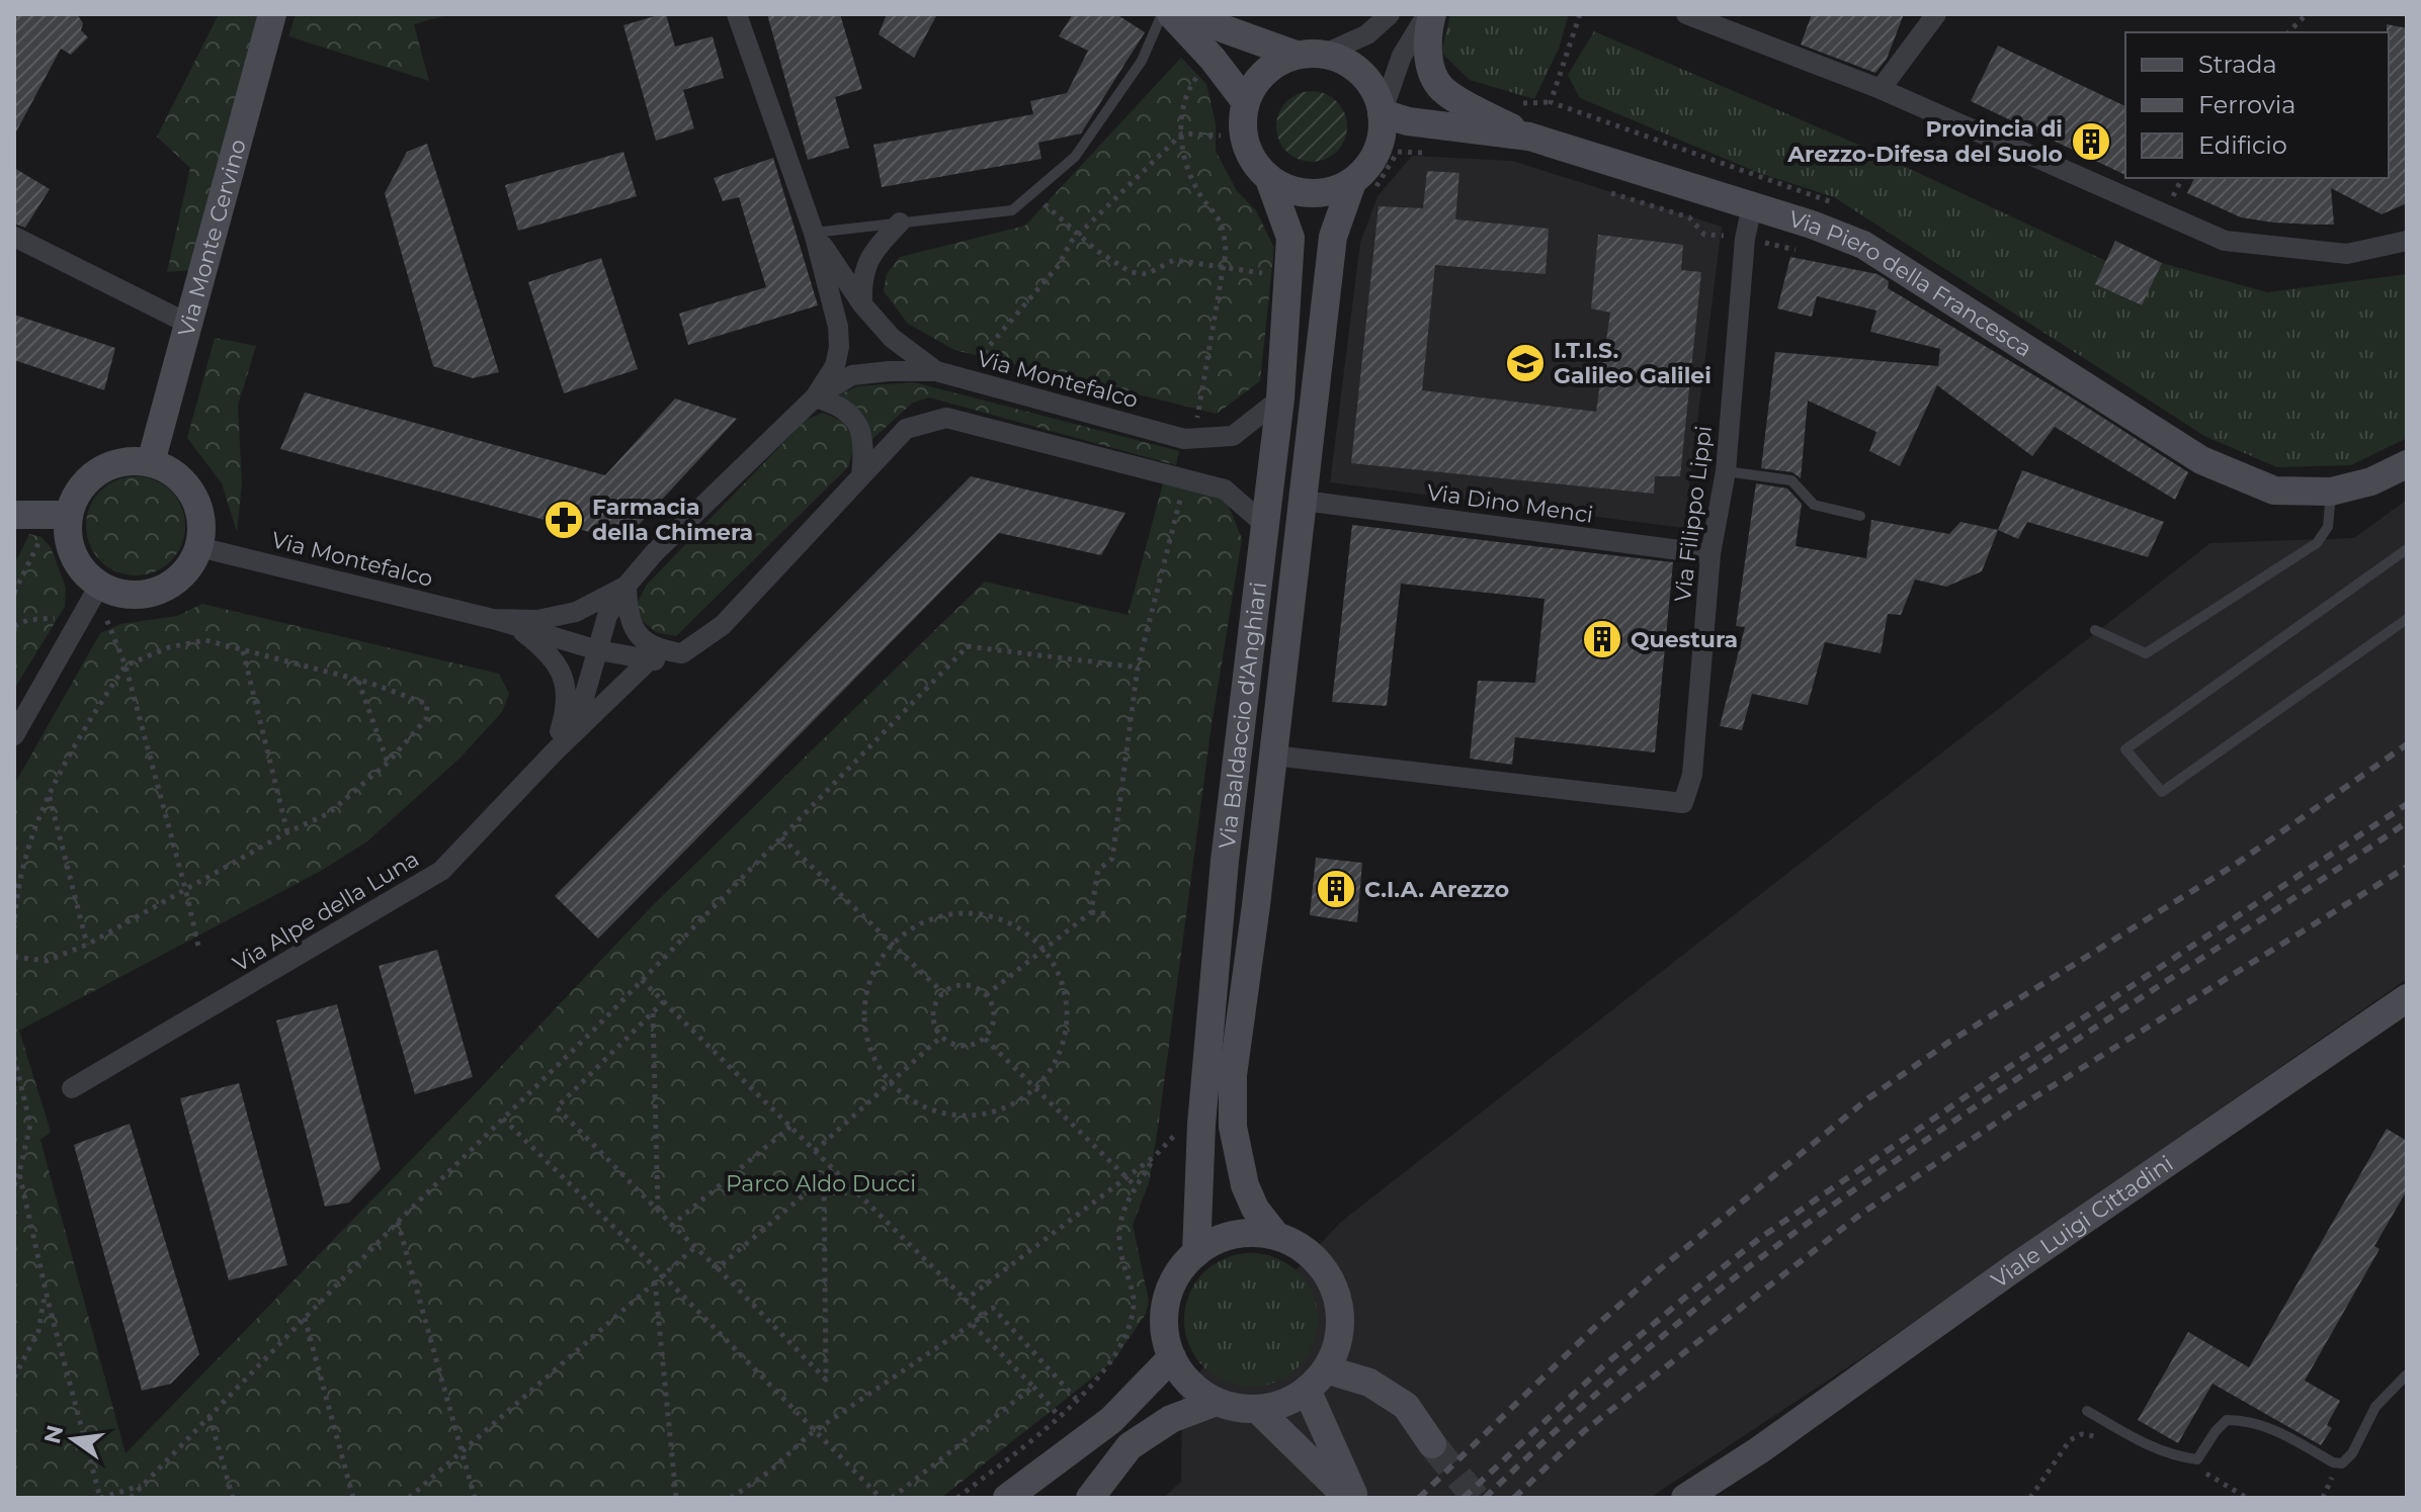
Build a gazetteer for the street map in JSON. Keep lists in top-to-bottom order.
{
  "streets": {
    "main road": [
      "Via Monte Cervino",
      "Via Piero della Francesca",
      "Via Baldaccio d'Anghiari",
      "Viale Luigi Cittadini"
    ],
    "street": [
      "Via Montefalco",
      "Via Dino Menci",
      "Via Filippo Lippi",
      "Via Alpe della Luna"
    ]
  },
  "crossings": [
    ["Via Monte Cervino", "Via Montefalco"],
    ["Via Piero della Francesca", "Via Filippo Lippi"],
    ["Via Piero della Francesca", "Via Baldaccio d'Anghiari"],
    ["Via Montefalco", "Via Baldaccio d'Anghiari"],
    ["Via Montefalco", "Via Alpe della Luna"],
    ["Via Dino Menci", "Via Filippo Lippi"],
    ["Via Dino Menci", "Via Baldaccio d'Anghiari"],
    ["Via Filippo Lippi", "Via Baldaccio d'Anghiari"]
  ],
  "parks": ["Parco Aldo Ducci"],
  "places": {
    "building": ["Provincia di Arezzo-Difesa del Suolo", "Questura", "C.I.A. Arezzo"],
    "school or university": ["I.T.I.S. Galileo Galilei"],
    "pharmacy": ["Farmacia della Chimera"]
  },
  "legend": ["Strada", "Ferrovia", "Edificio"],
  "north": "left"
}
